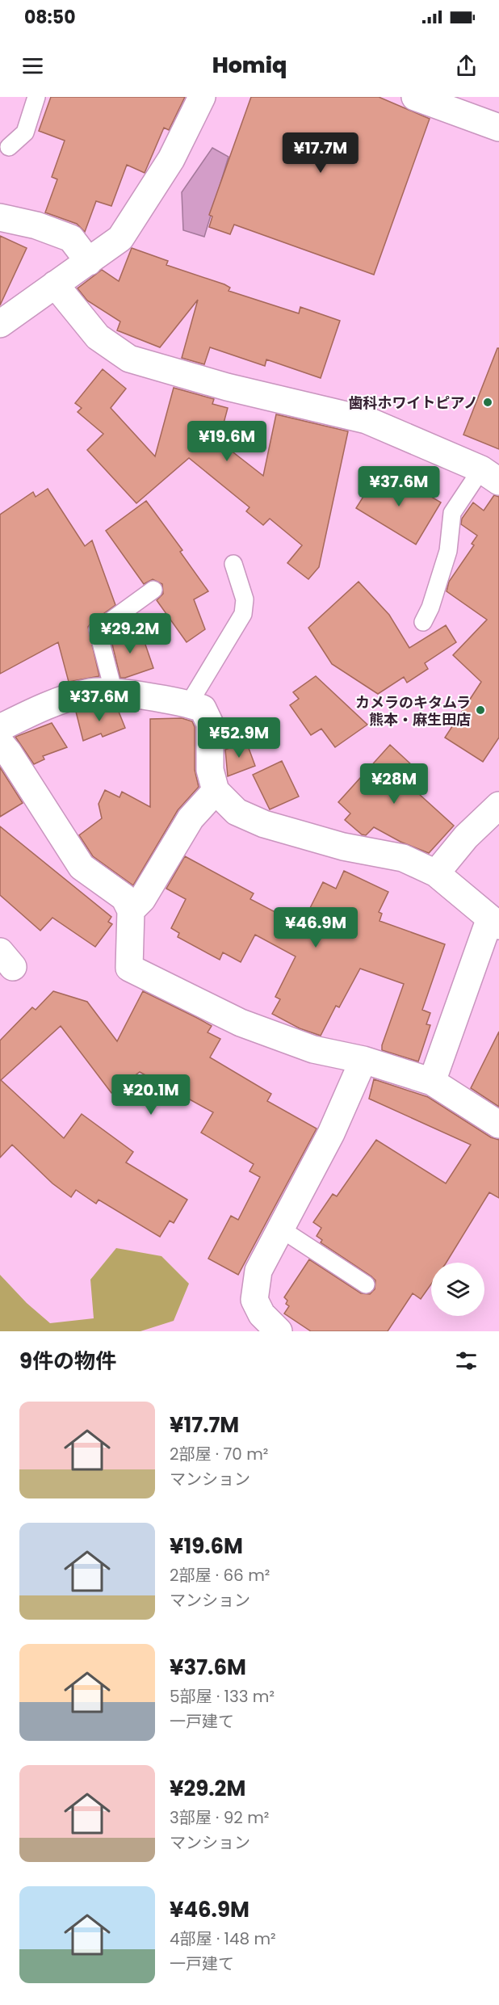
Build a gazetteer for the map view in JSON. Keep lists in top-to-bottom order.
{
  "places": ["歯科ホワイトピアノ", "カメラのキタムラ 熊本・麻生田店"],
  "page": {
    "status": "08:50",
    "header": "Homiq",
    "price": [
      "¥17.7M",
      "¥19.6M",
      "¥37.6M",
      "¥29.2M",
      "¥37.6M",
      "¥52.9M",
      "¥28M",
      "¥46.9M",
      "¥20.1M"
    ],
    "heading": "9件の物件",
    "list": [
      {
        "name": "¥17.7M",
        "note": "2部屋 · 70 m² · マンション"
      },
      {
        "name": "¥19.6M",
        "note": "2部屋 · 66 m² · マンション"
      },
      {
        "name": "¥37.6M",
        "note": "5部屋 · 133 m² · 一戸建て"
      },
      {
        "name": "¥29.2M",
        "note": "3部屋 · 92 m² · マンション"
      },
      {
        "name": "¥46.9M",
        "note": "4部屋 · 148 m² · 一戸建て"
      }
    ]
  }
}
